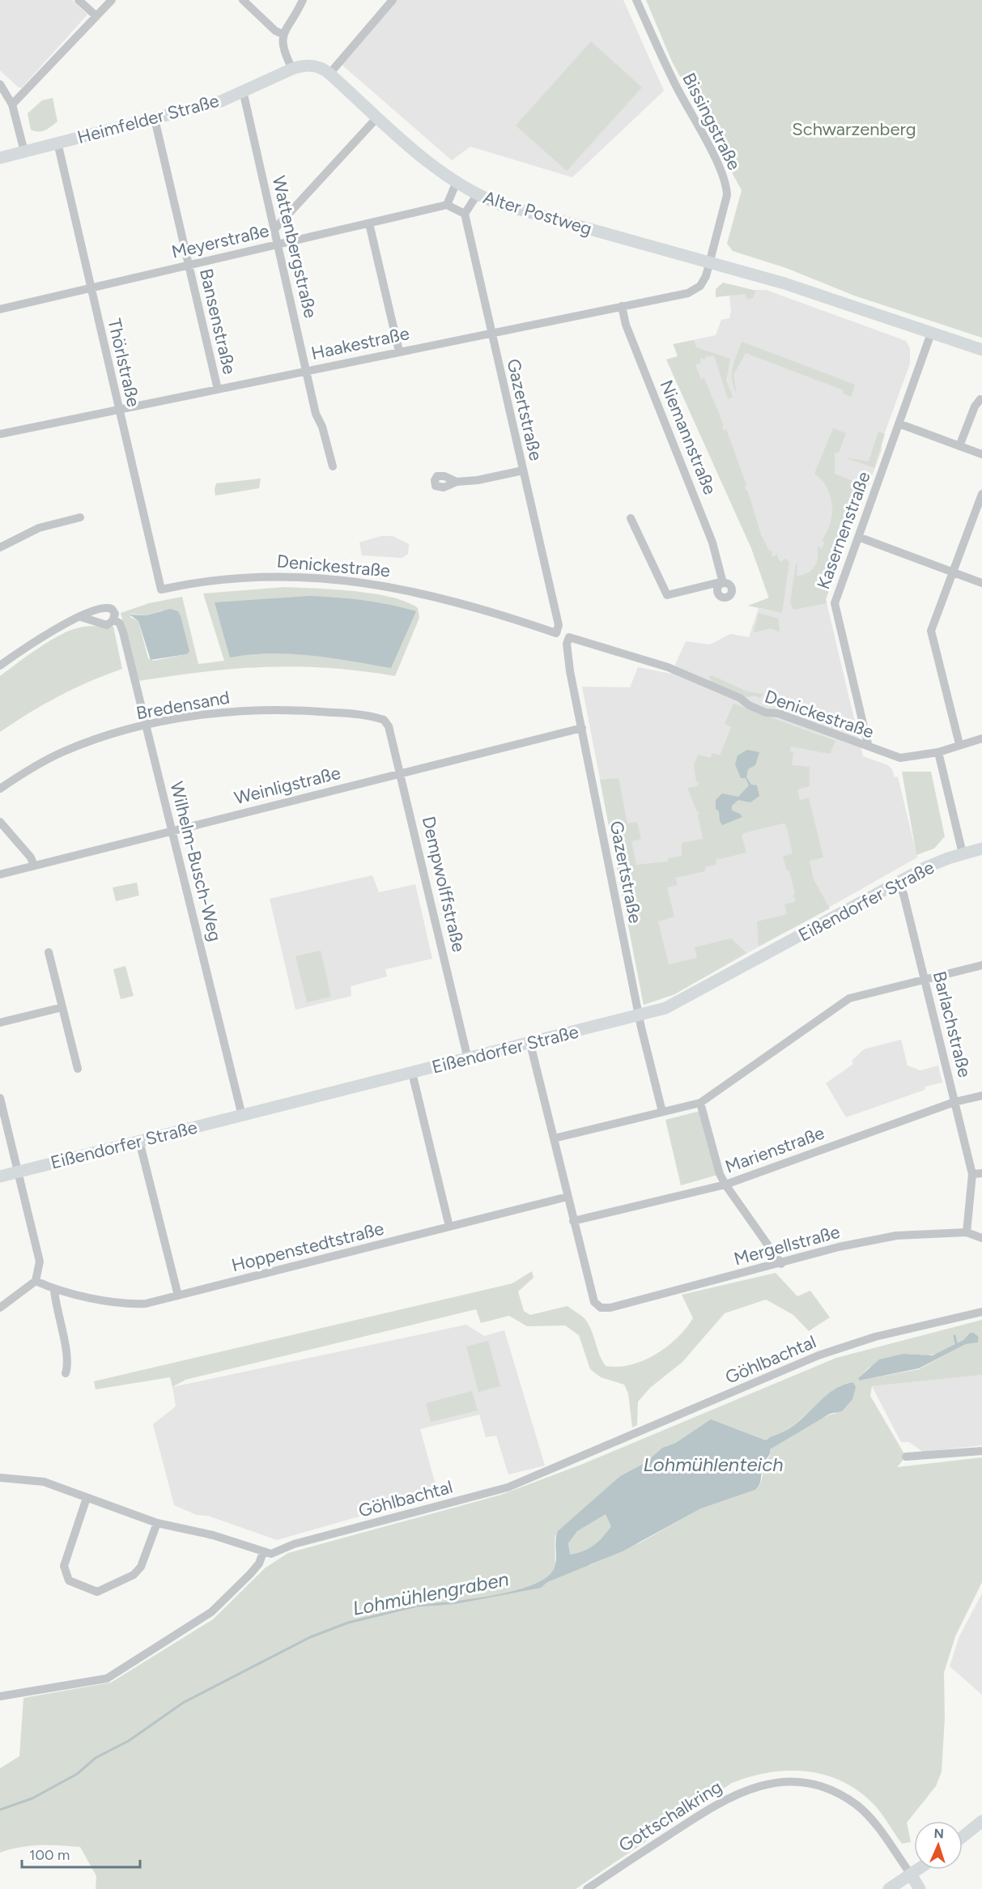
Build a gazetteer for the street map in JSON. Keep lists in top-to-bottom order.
{
  "streets": {
    "main road": ["Heimfelder Straße", "Alter Postweg", "Eißendorfer Straße"],
    "street": [
      "Bissingstraße",
      "Meyerstraße",
      "Wattenbergstraße",
      "Bansenstraße",
      "Haakestraße",
      "Thörlstraße",
      "Gazertstraße",
      "Niemannstraße",
      "Kasernenstraße",
      "Denickestraße",
      "Bredensand",
      "Weinligstraße",
      "Wilhelm-Busch-Weg",
      "Dempwolffstraße",
      "Barlachstraße",
      "Marienstraße",
      "Mergellstraße",
      "Hoppenstedtstraße",
      "Göhlbachtal",
      "Gottschalkring"
    ]
  },
  "crossings": [
    ["Heimfelder Straße", "Alter Postweg"],
    ["Heimfelder Straße", "Wattenbergstraße"],
    ["Heimfelder Straße", "Bansenstraße"],
    ["Heimfelder Straße", "Thörlstraße"],
    ["Bissingstraße", "Alter Postweg"],
    ["Bissingstraße", "Haakestraße"],
    ["Alter Postweg", "Haakestraße"],
    ["Alter Postweg", "Kasernenstraße"],
    ["Meyerstraße", "Wattenbergstraße"],
    ["Meyerstraße", "Bansenstraße"],
    ["Meyerstraße", "Thörlstraße"],
    ["Wattenbergstraße", "Haakestraße"],
    ["Bansenstraße", "Haakestraße"],
    ["Haakestraße", "Thörlstraße"],
    ["Haakestraße", "Gazertstraße"],
    ["Haakestraße", "Niemannstraße"],
    ["Thörlstraße", "Denickestraße"],
    ["Gazertstraße", "Denickestraße"],
    ["Gazertstraße", "Weinligstraße"],
    ["Gazertstraße", "Eißendorfer Straße"],
    ["Kasernenstraße", "Denickestraße"],
    ["Bredensand", "Wilhelm-Busch-Weg"],
    ["Bredensand", "Dempwolffstraße"],
    ["Weinligstraße", "Wilhelm-Busch-Weg"],
    ["Weinligstraße", "Dempwolffstraße"],
    ["Wilhelm-Busch-Weg", "Eißendorfer Straße"],
    ["Dempwolffstraße", "Eißendorfer Straße"],
    ["Eißendorfer Straße", "Barlachstraße"],
    ["Barlachstraße", "Marienstraße"],
    ["Barlachstraße", "Mergellstraße"],
    ["Marienstraße", "Mergellstraße"]
  ],
  "water": ["Lohmühlenteich", "Lohmühlengraben"],
  "parks": ["Schwarzenberg"],
  "scale_bar": "100 m",
  "north": "top"
}
